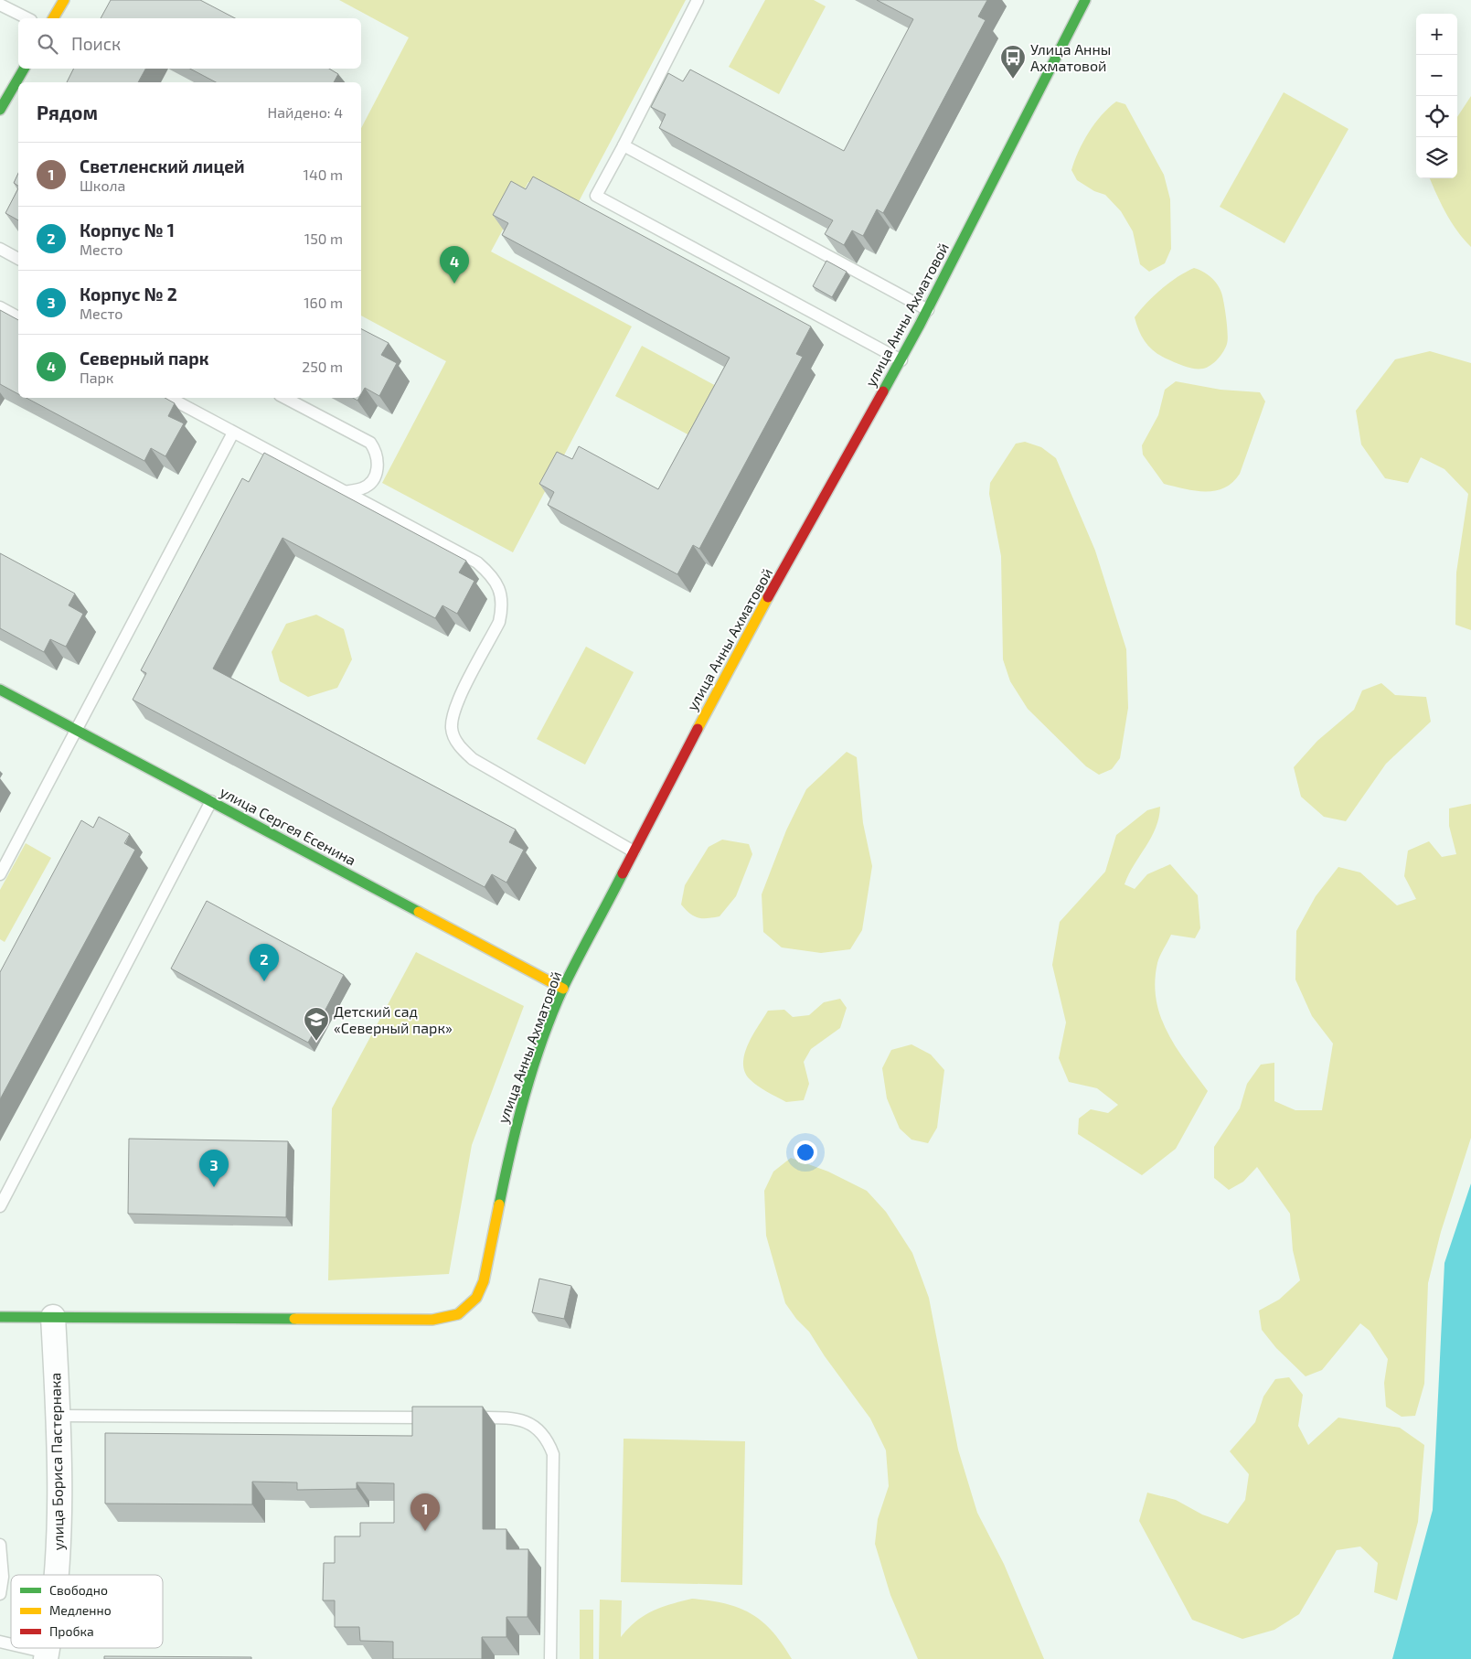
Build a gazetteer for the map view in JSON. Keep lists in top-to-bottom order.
{
  "streets": {
    "street": ["улица Анны Ахматовой", "улица Сергея Есенина", "улица Бориса Пастернака"]
  },
  "crossings": [
    ["улица Анны Ахматовой", "улица Сергея Есенина"],
    ["улица Анны Ахматовой", "улица Бориса Пастернака"]
  ],
  "places": {
    "bus stop": ["Улица Анны Ахматовой"],
    "school or university": ["Детский сад «Северный парк»"]
  },
  "legend": ["Свободно", "Медленно", "Пробка"],
  "page": {
    "map_buttons": ["+", "−"],
    "search": "Поиск",
    "heading": ["Рядом", "Найдено: 4"],
    "list": [
      {
        "mark": "1",
        "name": "Светленский лицей",
        "note": "Школа",
        "value": "140 m"
      },
      {
        "mark": "2",
        "name": "Корпус № 1",
        "note": "Место",
        "value": "150 m"
      },
      {
        "mark": "3",
        "name": "Корпус № 2",
        "note": "Место",
        "value": "160 m"
      },
      {
        "mark": "4",
        "name": "Северный парк",
        "note": "Парк",
        "value": "250 m"
      }
    ],
    "pins": [
      "4",
      "2",
      "3",
      "1"
    ]
  }
}
